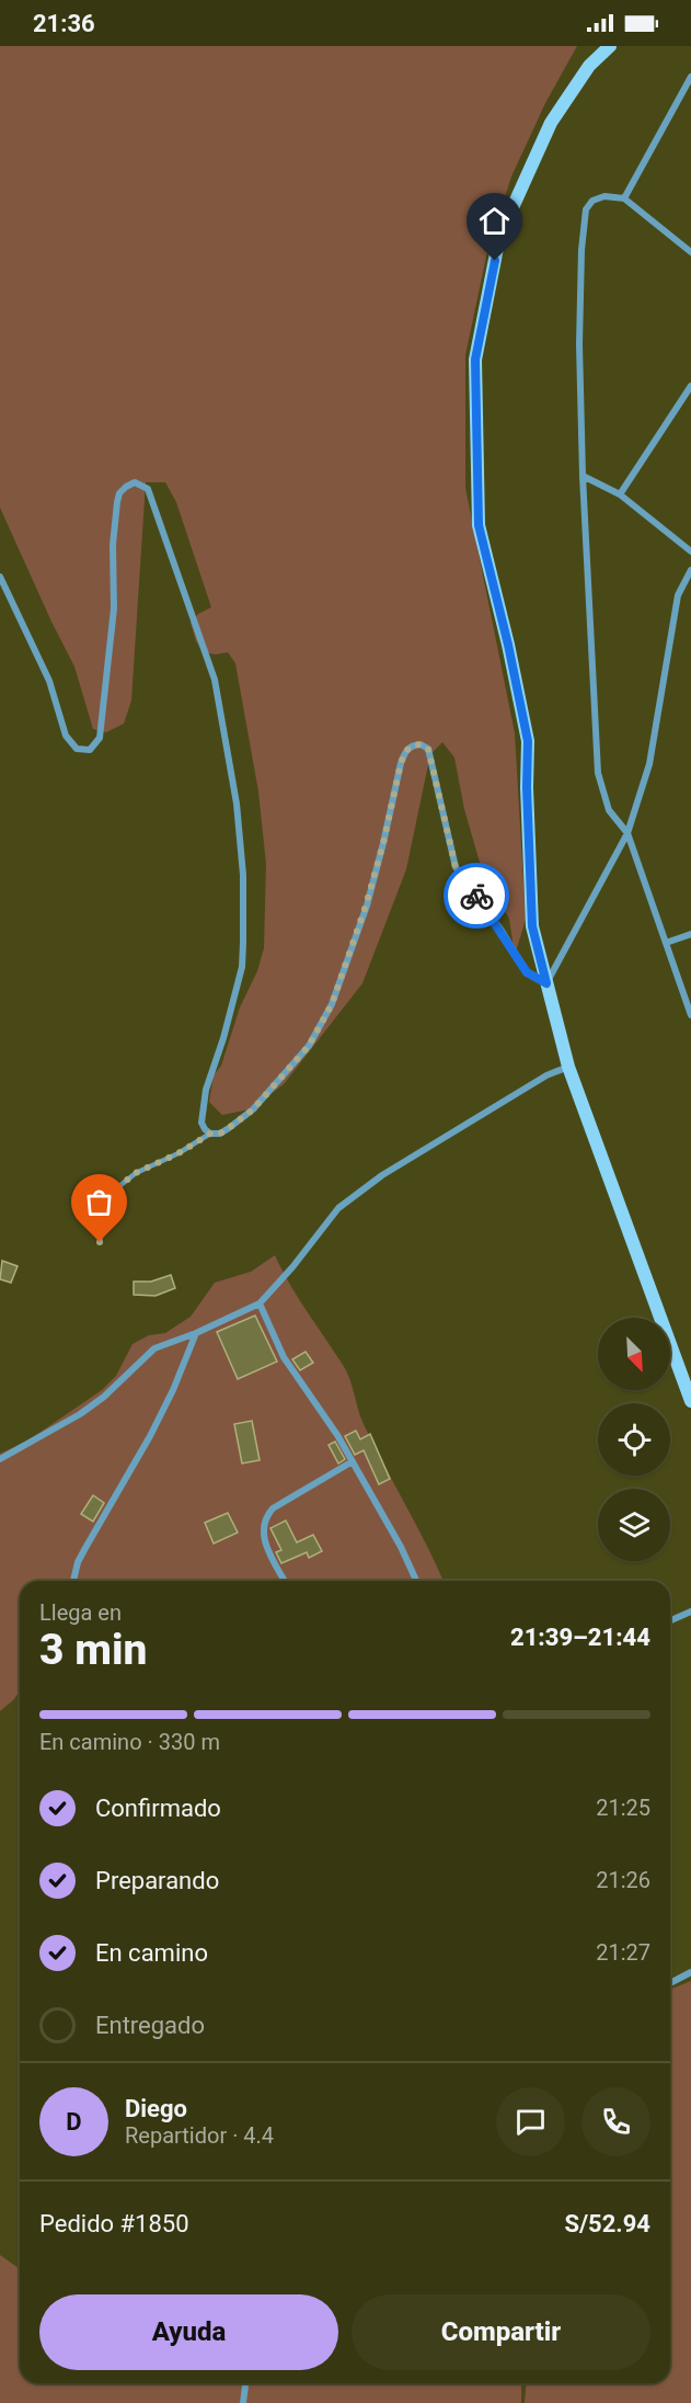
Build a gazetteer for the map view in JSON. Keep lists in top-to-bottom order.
{
  "north": "bottom right",
  "page": {
    "status": "21:36",
    "heading": ["3 min", "Llega en", "21:39–21:44"],
    "panel": [
      "Diego",
      "Repartidor · 4.4",
      "Pedido #1850",
      "S/52.94"
    ],
    "bar": "En camino · 330 m",
    "list": [
      ["Confirmado", "21:25"],
      ["Preparando", "21:26"],
      ["En camino", "21:27"],
      "Entregado"
    ],
    "round": "D",
    "buttons": ["Ayuda", "Compartir"]
  }
}
